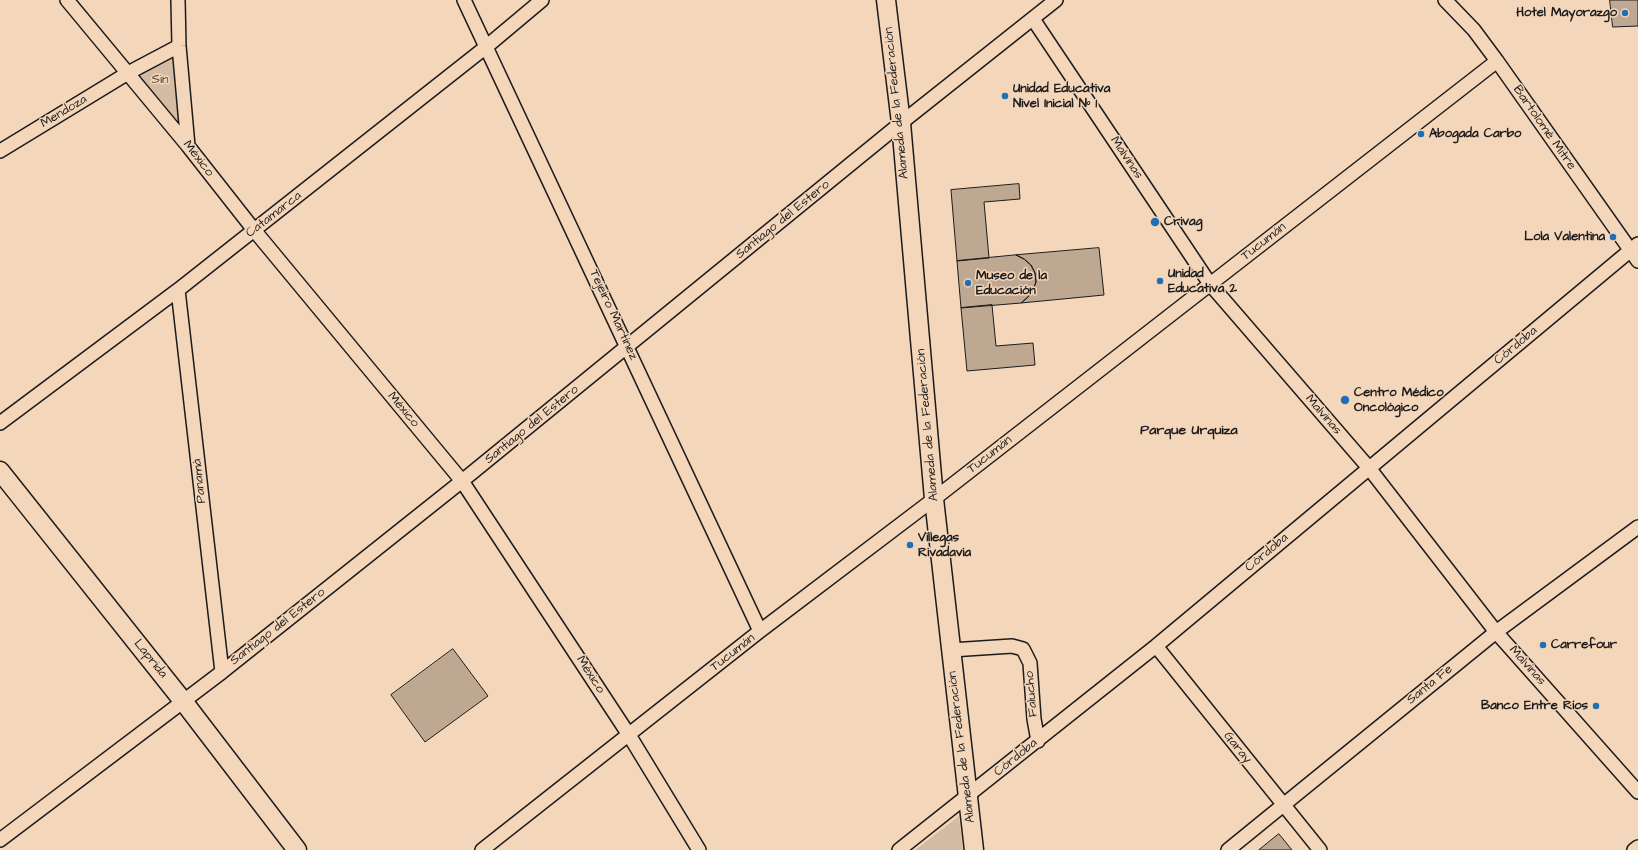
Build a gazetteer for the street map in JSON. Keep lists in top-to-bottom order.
{
  "streets": {
    "street": [
      "Alameda de la Federación",
      "Mendoza",
      "Bartolomé Mitre",
      "Malvinas",
      "México",
      "Catamarca",
      "Santiago del Estero",
      "Tucumán",
      "Tejeiro Martínez",
      "Córdoba",
      "Panamá",
      "Laprida",
      "Santa Fe",
      "Falucho",
      "Garay"
    ]
  },
  "crossings": [
    ["Alameda de la Federación", "Santiago del Estero"],
    ["Alameda de la Federación", "Tucumán"],
    ["Alameda de la Federación", "Córdoba"],
    ["Alameda de la Federación", "Falucho"],
    ["Mendoza", "México"],
    ["Bartolomé Mitre", "Tucumán"],
    ["Bartolomé Mitre", "Córdoba"],
    ["Malvinas", "Santiago del Estero"],
    ["Malvinas", "Tucumán"],
    ["Malvinas", "Córdoba"],
    ["Malvinas", "Santa Fe"],
    ["México", "Catamarca"],
    ["México", "Santiago del Estero"],
    ["México", "Tucumán"],
    ["Catamarca", "Tejeiro Martínez"],
    ["Catamarca", "Panamá"],
    ["Santiago del Estero", "Tejeiro Martínez"],
    ["Santiago del Estero", "Panamá"],
    ["Santiago del Estero", "Laprida"],
    ["Tucumán", "Tejeiro Martínez"],
    ["Córdoba", "Falucho"],
    ["Córdoba", "Garay"],
    ["Santa Fe", "Garay"]
  ],
  "districts": ["Parque Urquiza"],
  "parks": ["Sin"],
  "places": [
    "Hotel Mayorazgo",
    "Unidad Educativa Nivel Inicial Nº 1",
    "Abogada Carbo",
    "Crivag",
    "Lola Valentina",
    "Unidad Educativa 2",
    "Museo de la Educación",
    "Centro Médico Oncológico",
    "Villegas Rivadavia",
    "Carrefour",
    "Banco Entre Ríos"
  ]
}
